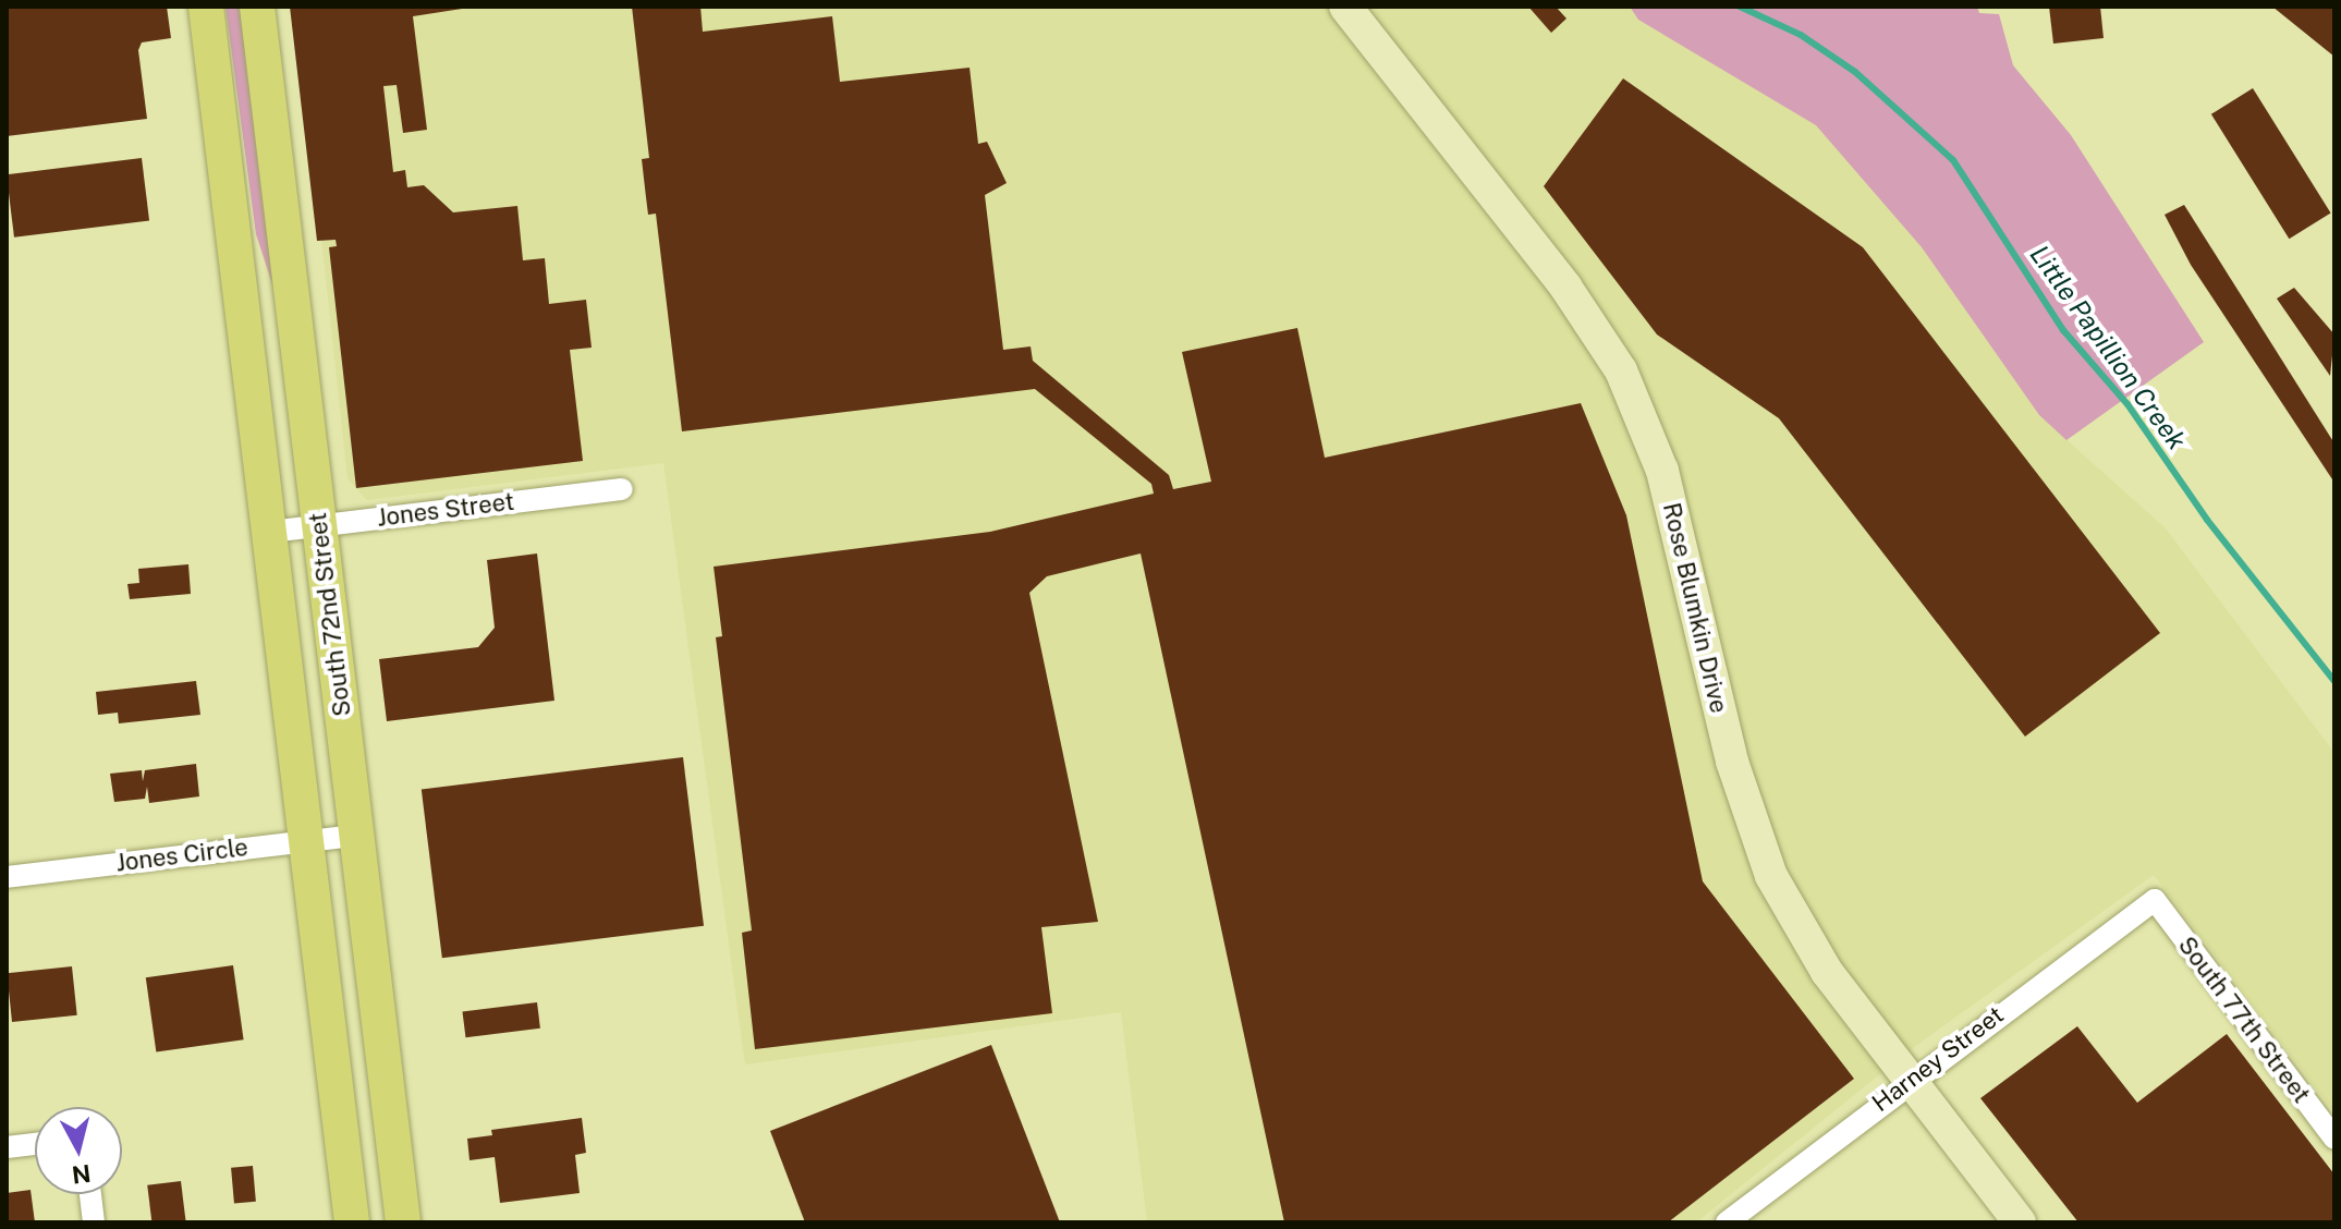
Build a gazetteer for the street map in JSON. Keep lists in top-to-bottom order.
{
  "streets": {
    "main road": ["Rose Blumkin Drive", "South 72nd Street"],
    "street": [
      "Jones Street",
      "Jones Circle",
      "South 77th Street",
      "Harney Street"
    ]
  },
  "crossings": [
    ["Jones Street", "South 72nd Street"],
    ["Rose Blumkin Drive", "Harney Street"],
    ["South 72nd Street", "Jones Circle"],
    ["South 77th Street", "Harney Street"]
  ],
  "water": ["Little Papillion Creek"],
  "north": "bottom"
}
